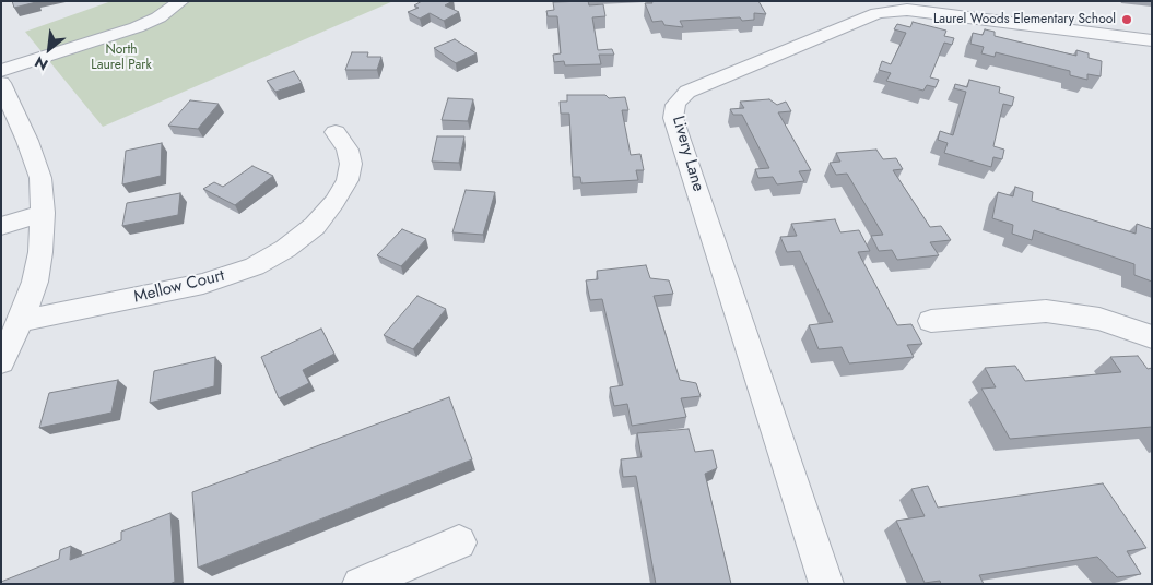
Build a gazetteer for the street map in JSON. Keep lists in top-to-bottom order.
{
  "streets": {
    "street": ["Livery Lane", "Mellow Court"]
  },
  "parks": ["North Laurel Park"],
  "places": ["Laurel Woods Elementary School"],
  "north": "bottom left"
}
